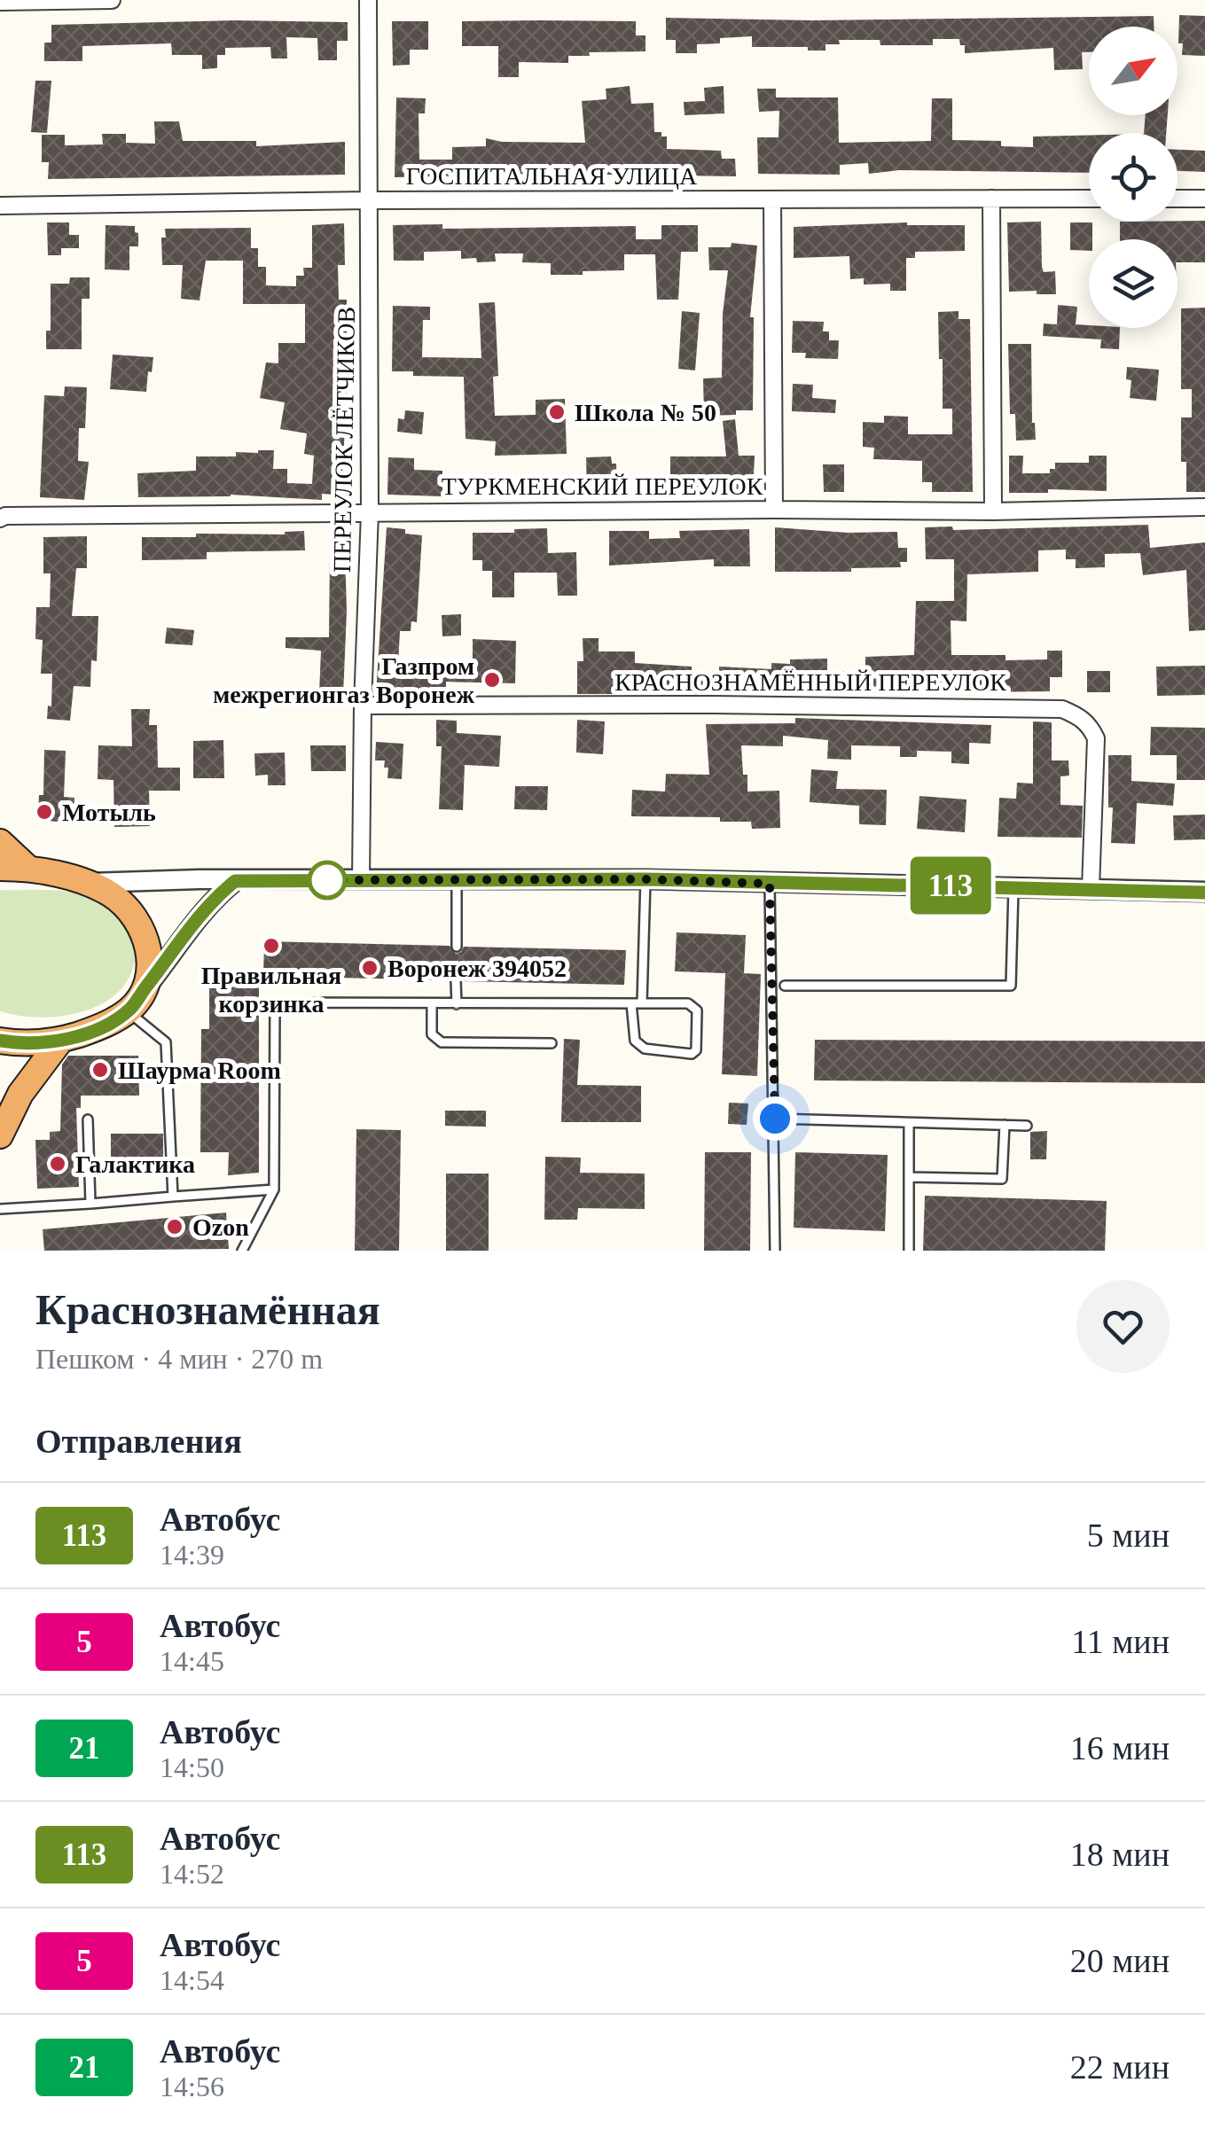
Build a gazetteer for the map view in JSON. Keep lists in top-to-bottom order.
{
  "streets": {
    "street": [
      "ГОСПИТАЛЬНАЯ УЛИЦА",
      "ПЕРЕУЛОК ЛЁТЧИКОВ",
      "ТУРКМЕНСКИЙ ПЕРЕУЛОК",
      "КРАСНОЗНАМЁННЫЙ ПЕРЕУЛОК"
    ]
  },
  "crossings": [
    ["ГОСПИТАЛЬНАЯ УЛИЦА", "ПЕРЕУЛОК ЛЁТЧИКОВ"],
    ["ПЕРЕУЛОК ЛЁТЧИКОВ", "ТУРКМЕНСКИЙ ПЕРЕУЛОК"],
    ["ПЕРЕУЛОК ЛЁТЧИКОВ", "КРАСНОЗНАМЁННЫЙ ПЕРЕУЛОК"]
  ],
  "places": [
    "Школа № 50",
    "Газпром межрегионгаз Воронеж",
    "Мотыль",
    "Правильная корзинка",
    "Воронеж 394052",
    "Шаурма Room",
    "Галактика",
    "Ozon"
  ],
  "lines": ["bus line 113"],
  "north": "top right",
  "page": {
    "on_map": "113",
    "heading": [
      ["Краснознамённая", "Пешком · 4 мин · 270 m"],
      "Отправления"
    ],
    "list": [
      {
        "mark": "113",
        "name": "Автобус",
        "note": "14:39",
        "value": "5 мин"
      },
      {
        "mark": "5",
        "name": "Автобус",
        "note": "14:45",
        "value": "11 мин"
      },
      {
        "mark": "21",
        "name": "Автобус",
        "note": "14:50",
        "value": "16 мин"
      },
      {
        "mark": "113",
        "name": "Автобус",
        "note": "14:52",
        "value": "18 мин"
      },
      {
        "mark": "5",
        "name": "Автобус",
        "note": "14:54",
        "value": "20 мин"
      },
      {
        "mark": "21",
        "name": "Автобус",
        "note": "14:56",
        "value": "22 мин"
      }
    ]
  }
}
